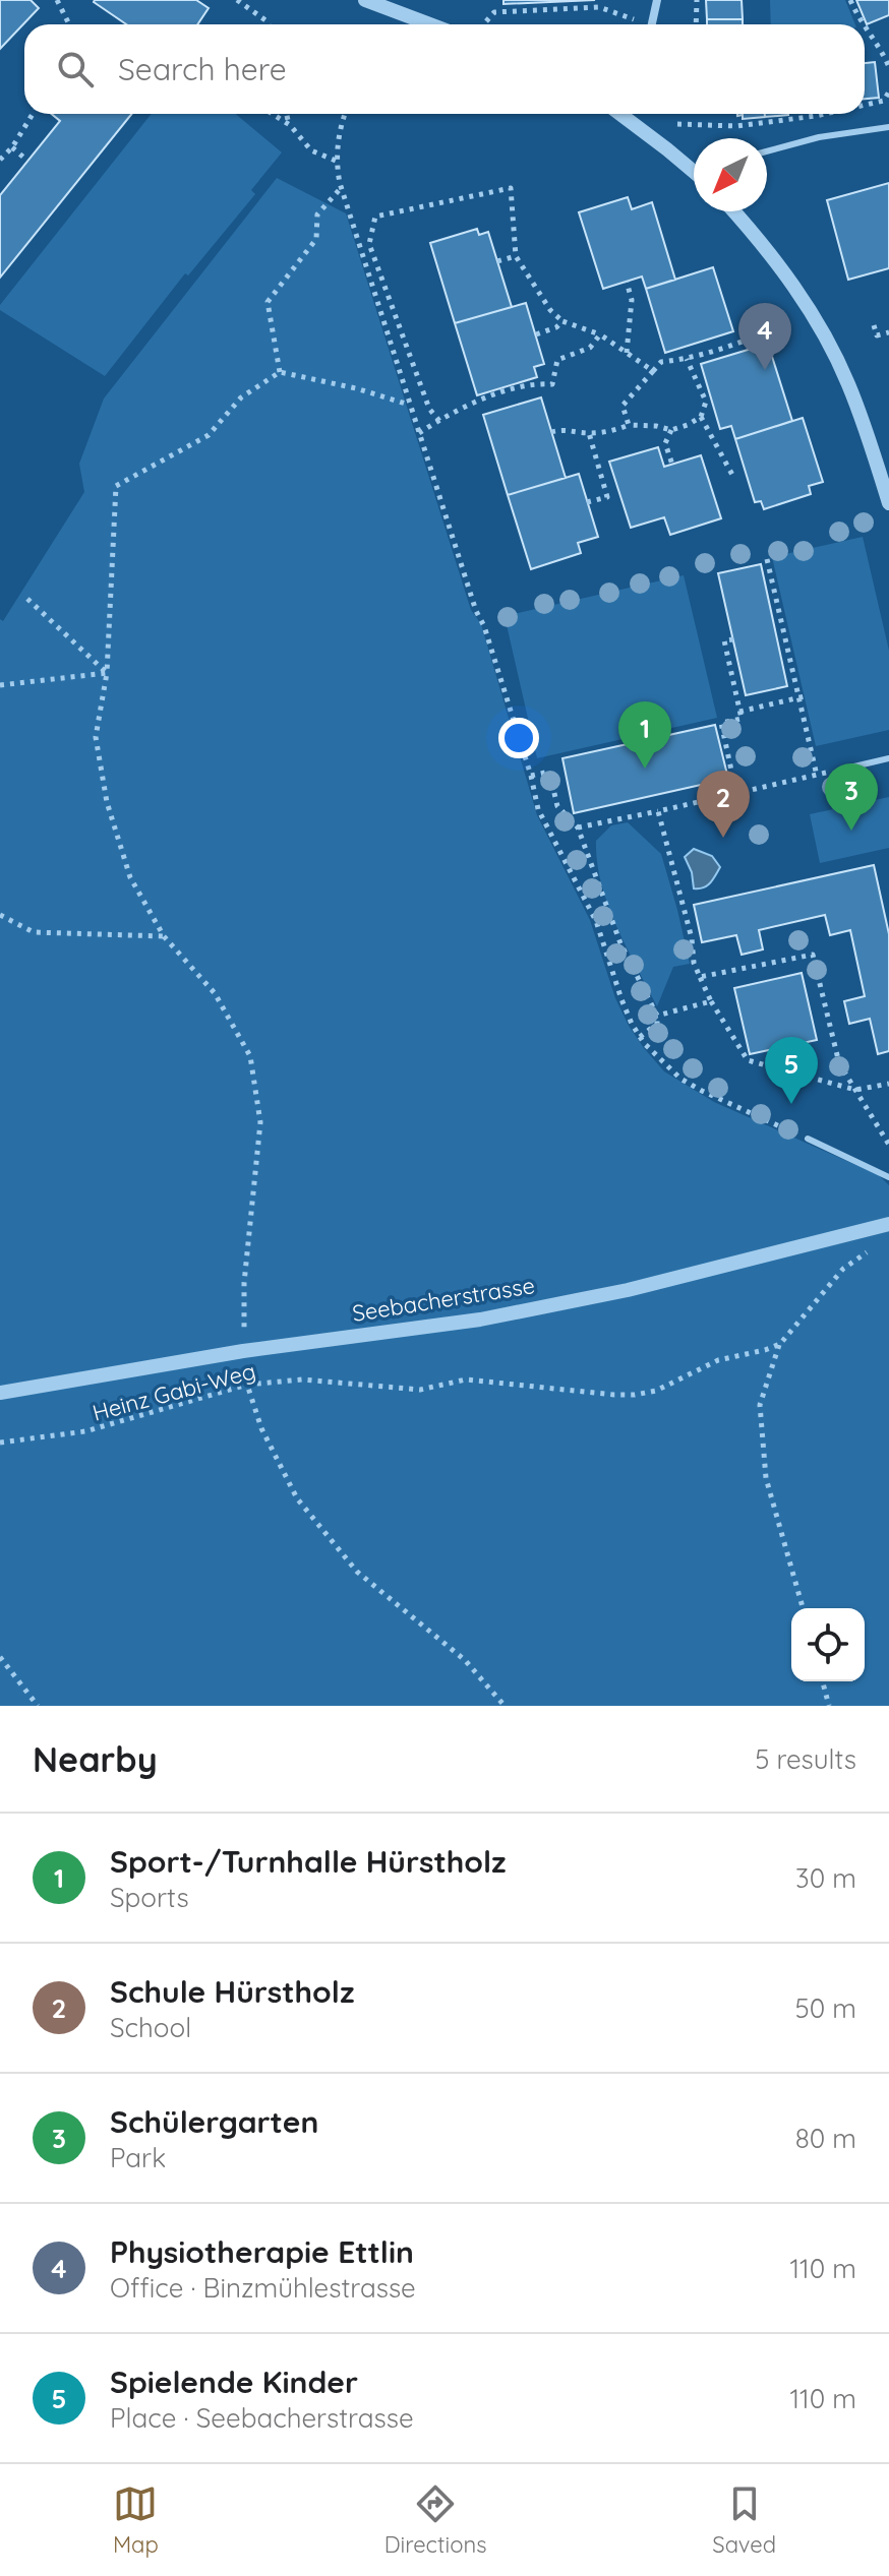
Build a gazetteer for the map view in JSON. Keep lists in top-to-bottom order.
{
  "streets": {
    "street": ["Seebacherstrasse"],
    "path": ["Heinz Gabi-Weg"]
  },
  "north": "bottom left",
  "page": {
    "search": "Search here",
    "pins": [
      "4",
      "1",
      "3",
      "2",
      "5"
    ],
    "heading": ["Nearby", "5 results"],
    "list": [
      {
        "mark": "1",
        "name": "Sport-/Turnhalle Hürstholz",
        "note": "Sports",
        "value": "30 m"
      },
      {
        "mark": "2",
        "name": "Schule Hürstholz",
        "note": "School",
        "value": "50 m"
      },
      {
        "mark": "3",
        "name": "Schülergarten",
        "note": "Park",
        "value": "80 m"
      },
      {
        "mark": "4",
        "name": "Physiotherapie Ettlin",
        "note": "Office · Binzmühlestrasse",
        "value": "110 m"
      },
      {
        "mark": "5",
        "name": "Spielende Kinder",
        "note": "Place · Seebacherstrasse",
        "value": "110 m"
      }
    ],
    "nav": ["Map", "Directions", "Saved"]
  }
}
